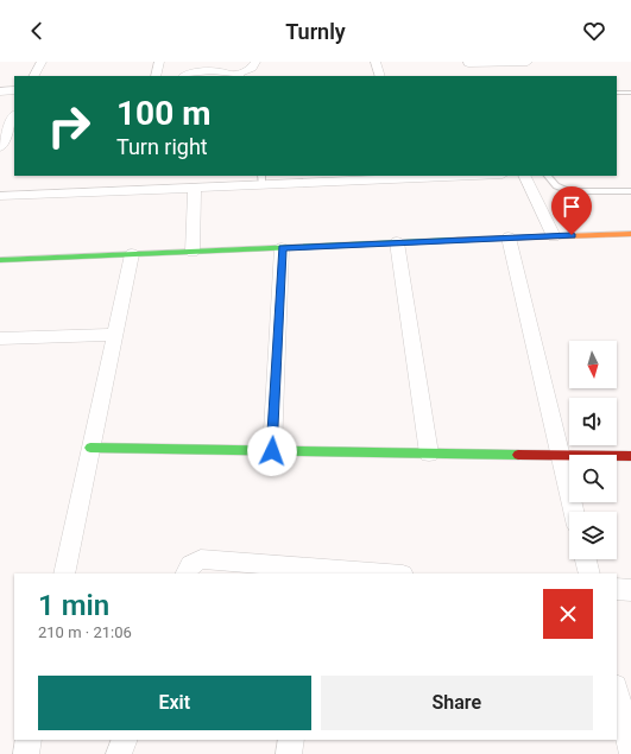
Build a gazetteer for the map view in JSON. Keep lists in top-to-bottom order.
{
  "north": "bottom",
  "page": {
    "header": "Turnly",
    "turn": ["100 m", "Turn right"],
    "heading": ["1 min", "210 m · 21:06"],
    "buttons": ["Exit", "Share"]
  }
}
